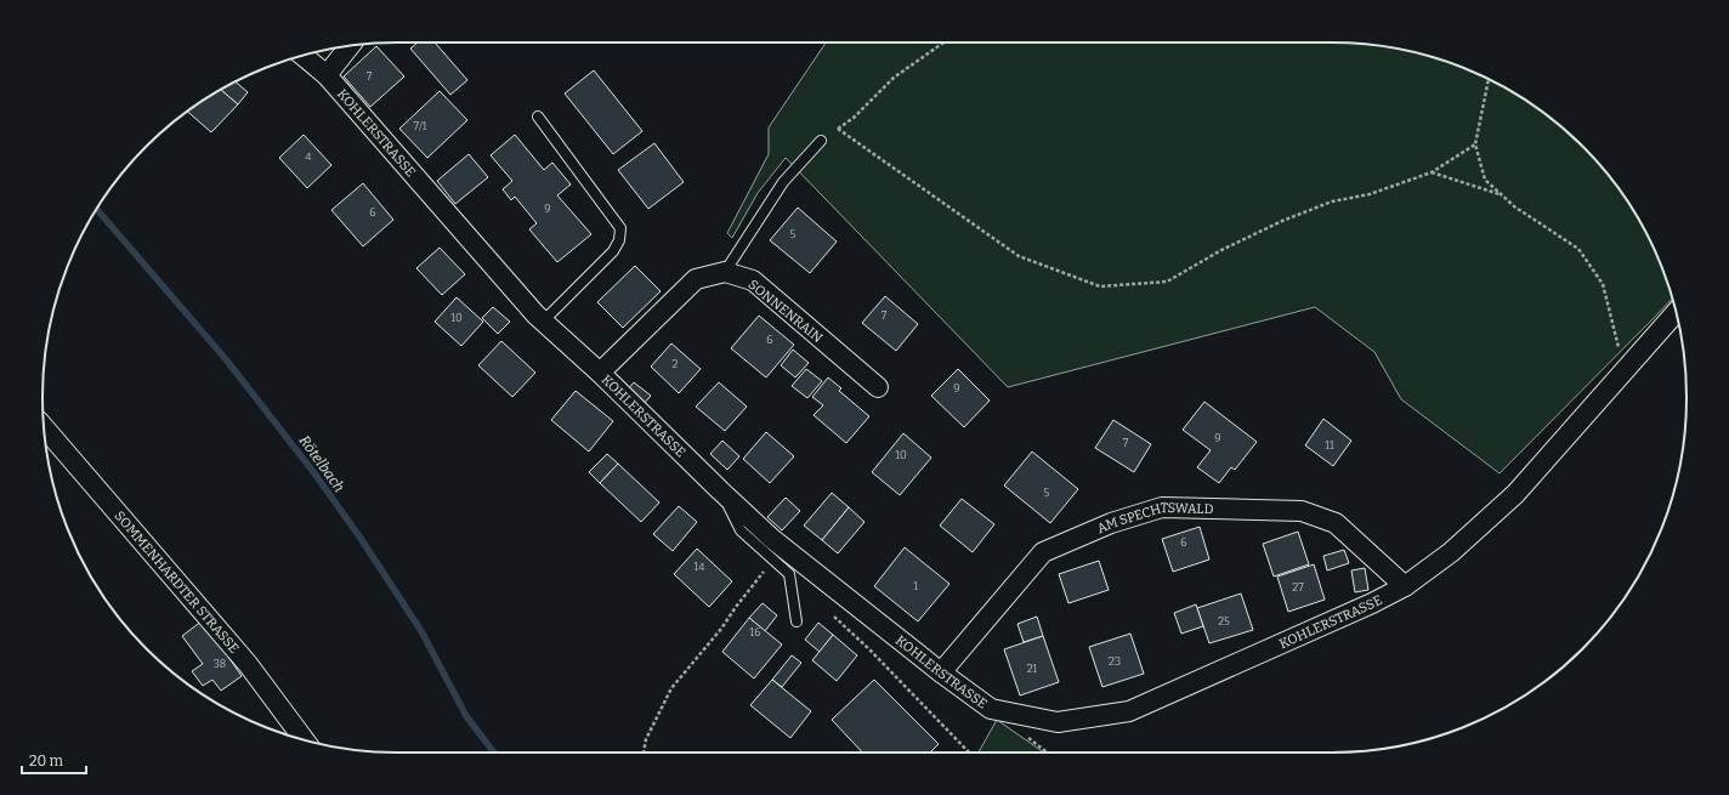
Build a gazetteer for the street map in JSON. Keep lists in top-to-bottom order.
{
  "streets": {
    "street": [
      "KOHLERSTRASSE",
      "SONNENRAIN",
      "AM SPECHTSWALD",
      "SOMMENHARDTER STRASSE"
    ]
  },
  "crossings": [
    ["KOHLERSTRASSE", "SONNENRAIN"],
    ["KOHLERSTRASSE", "AM SPECHTSWALD"]
  ],
  "water": ["Rötelbach"],
  "house_numbers": [
    "7",
    "7/1",
    "4",
    "9",
    "6",
    "5",
    "7",
    "10",
    "6",
    "2",
    "9",
    "9",
    "7",
    "11",
    "10",
    "5",
    "6",
    "14",
    "1",
    "27",
    "25",
    "16",
    "23",
    "38",
    "21"
  ],
  "scale_bar": "20 m"
}
